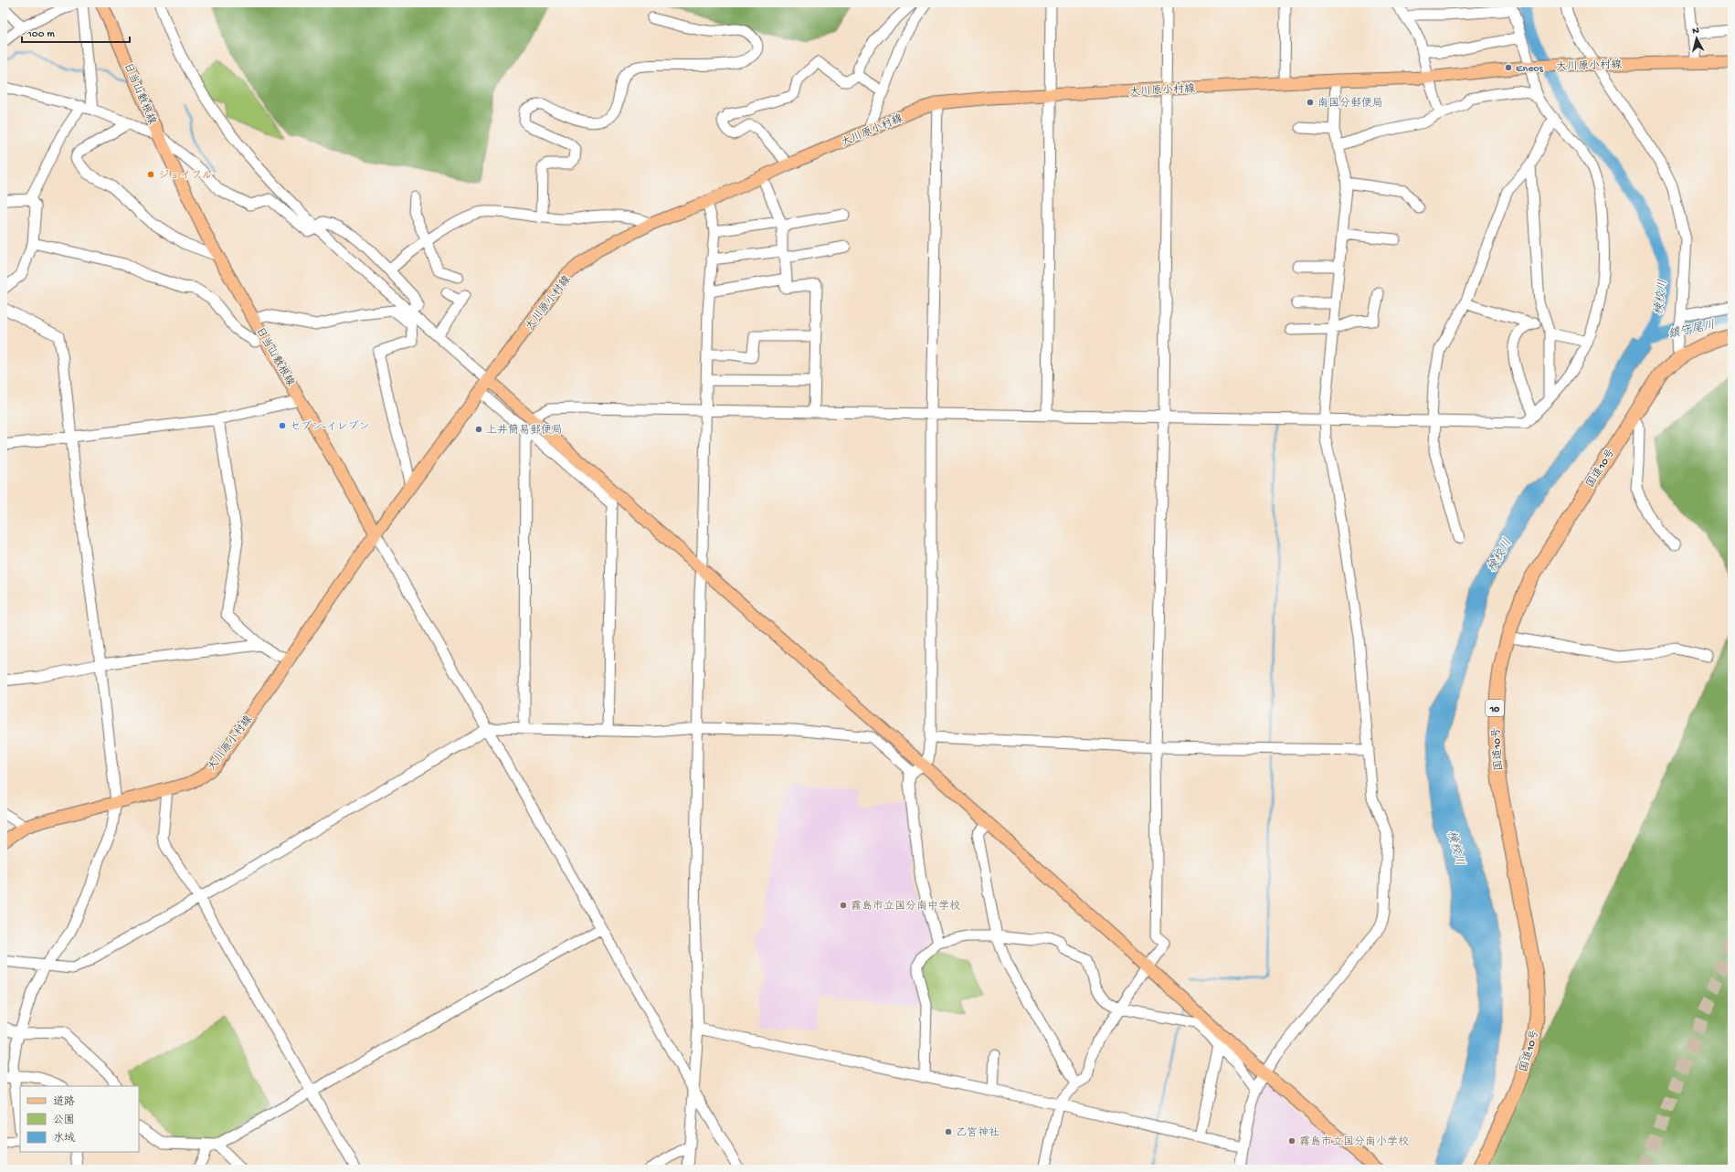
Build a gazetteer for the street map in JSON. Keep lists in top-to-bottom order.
{
  "streets": {
    "highway": ["国道10号", "10"],
    "main road": ["大川原小村線", "日当山敷根線"]
  },
  "crossings": [
    ["大川原小村線", "日当山敷根線"]
  ],
  "water": ["検校川", "鎮守尾川"],
  "places": [
    "Eneos",
    "南国分郵便局",
    "ジョイフル",
    "セブン-イレブン",
    "上井簡易郵便局",
    "霧島市立国分南中学校",
    "乙宮神社",
    "霧島市立国分南小学校"
  ],
  "legend": ["道路", "公園", "水域"],
  "scale_bar": "100 m",
  "north": "top"
}
